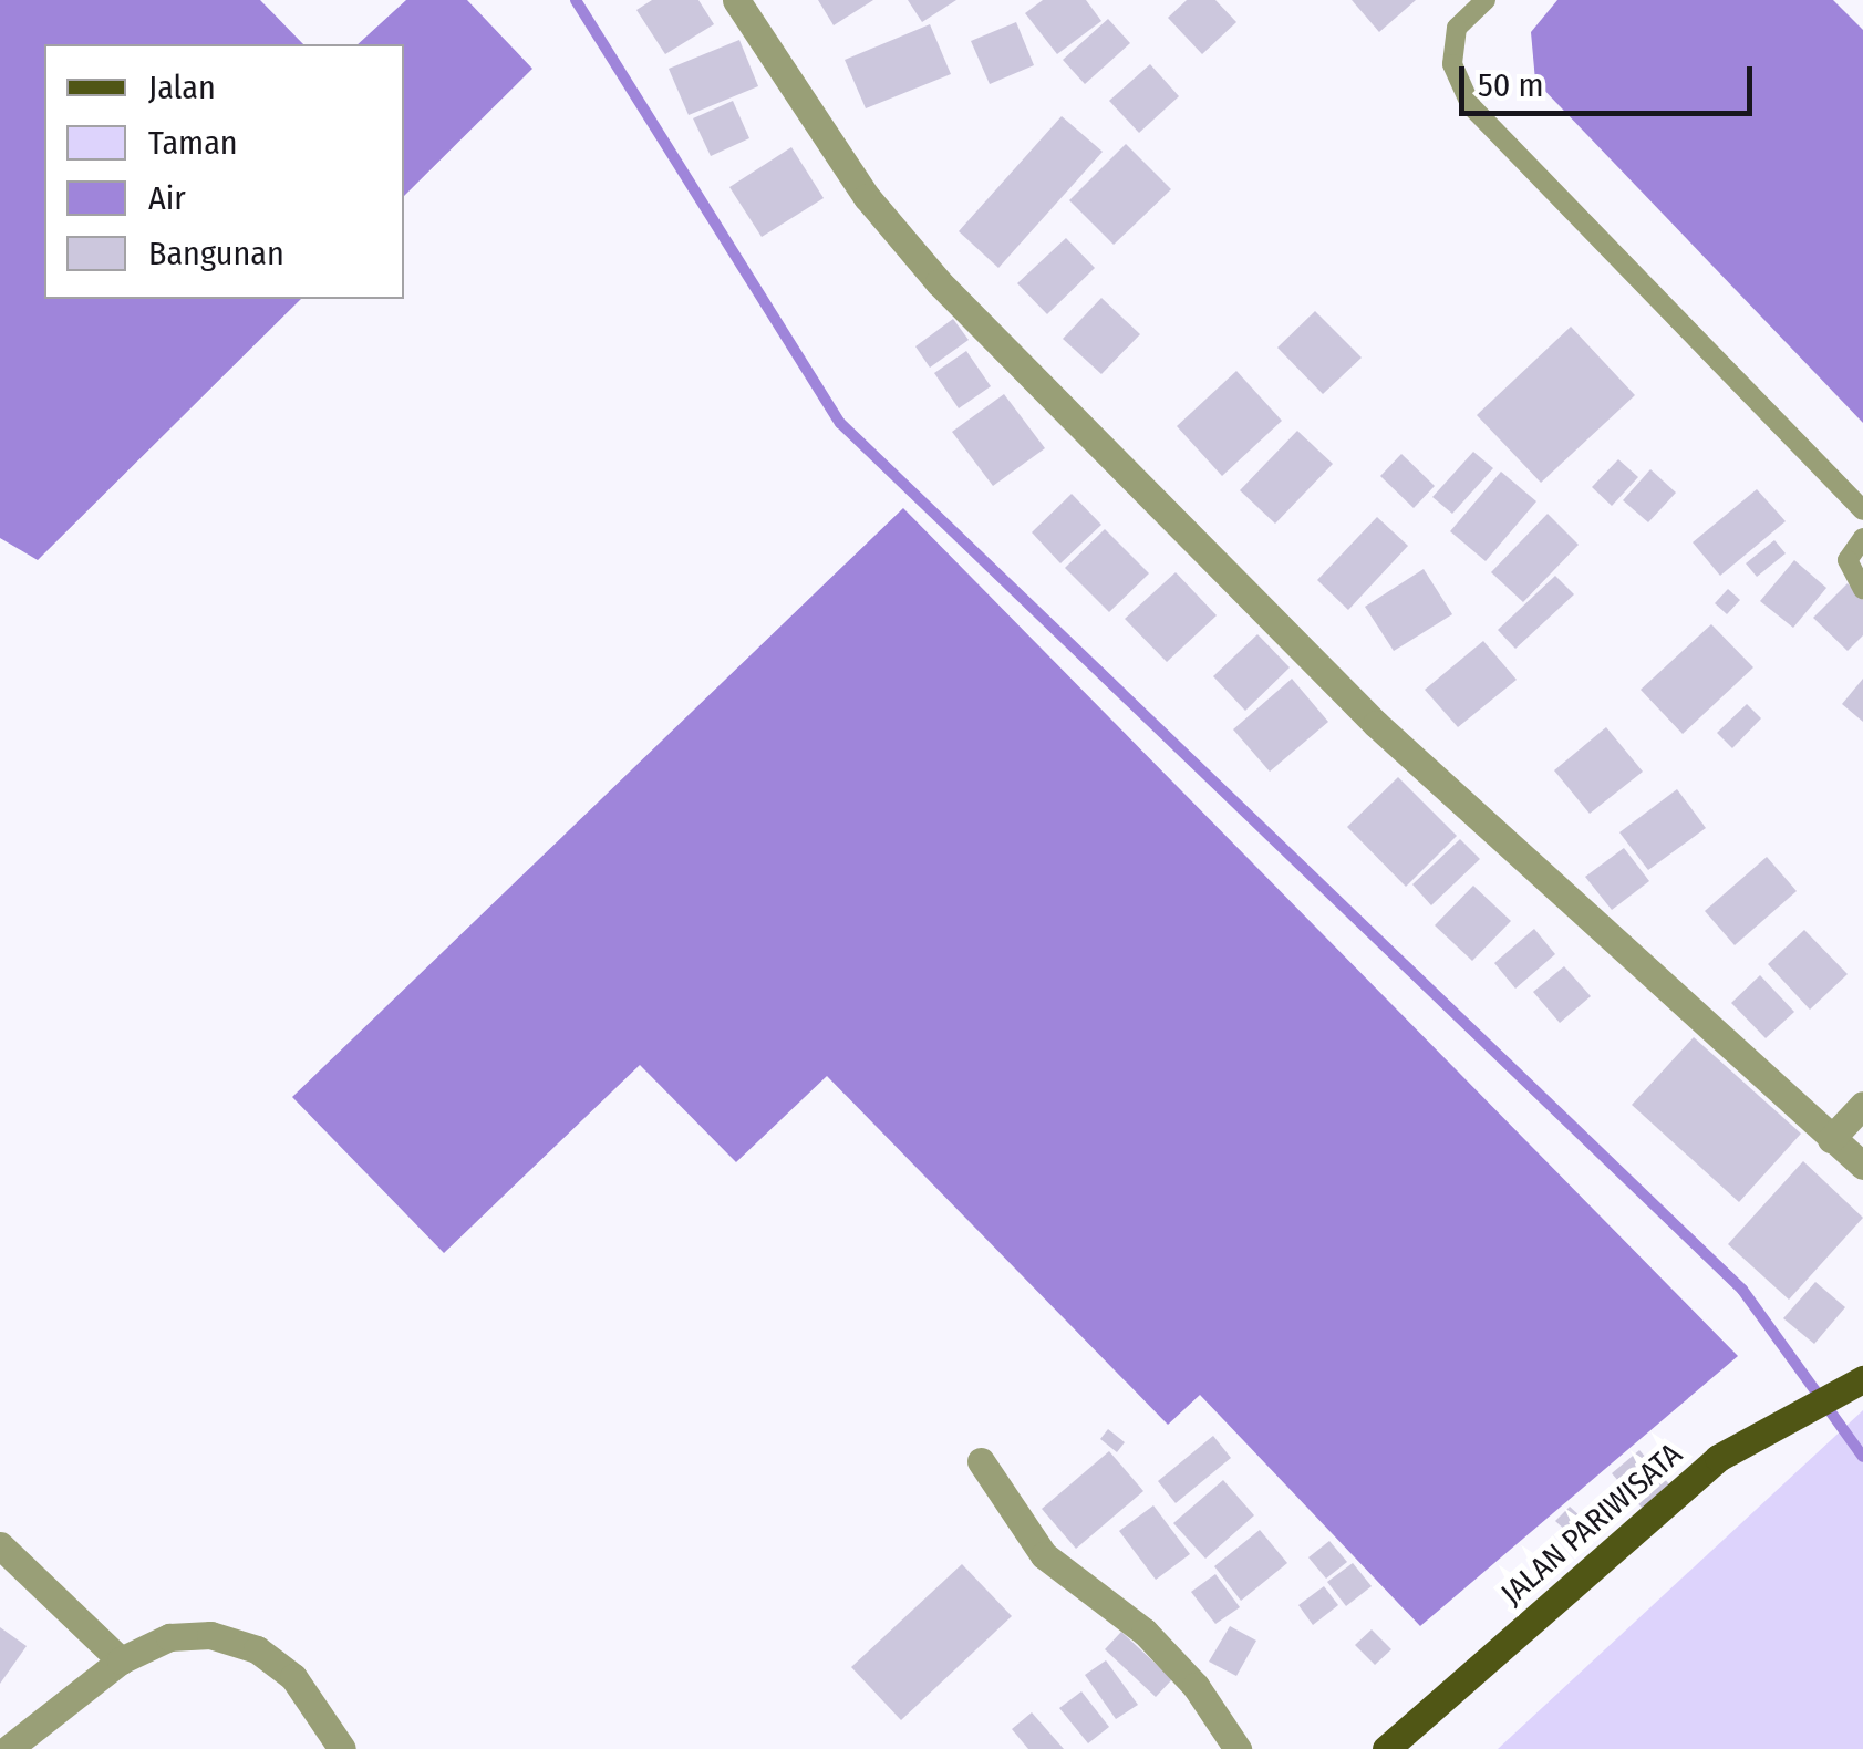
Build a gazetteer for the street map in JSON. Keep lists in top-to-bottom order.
{
  "streets": {
    "main road": ["JALAN PARIWISATA"]
  },
  "legend": [
    "Jalan",
    "Taman",
    "Air",
    "Bangunan"
  ],
  "scale_bar": "50 m"
}
